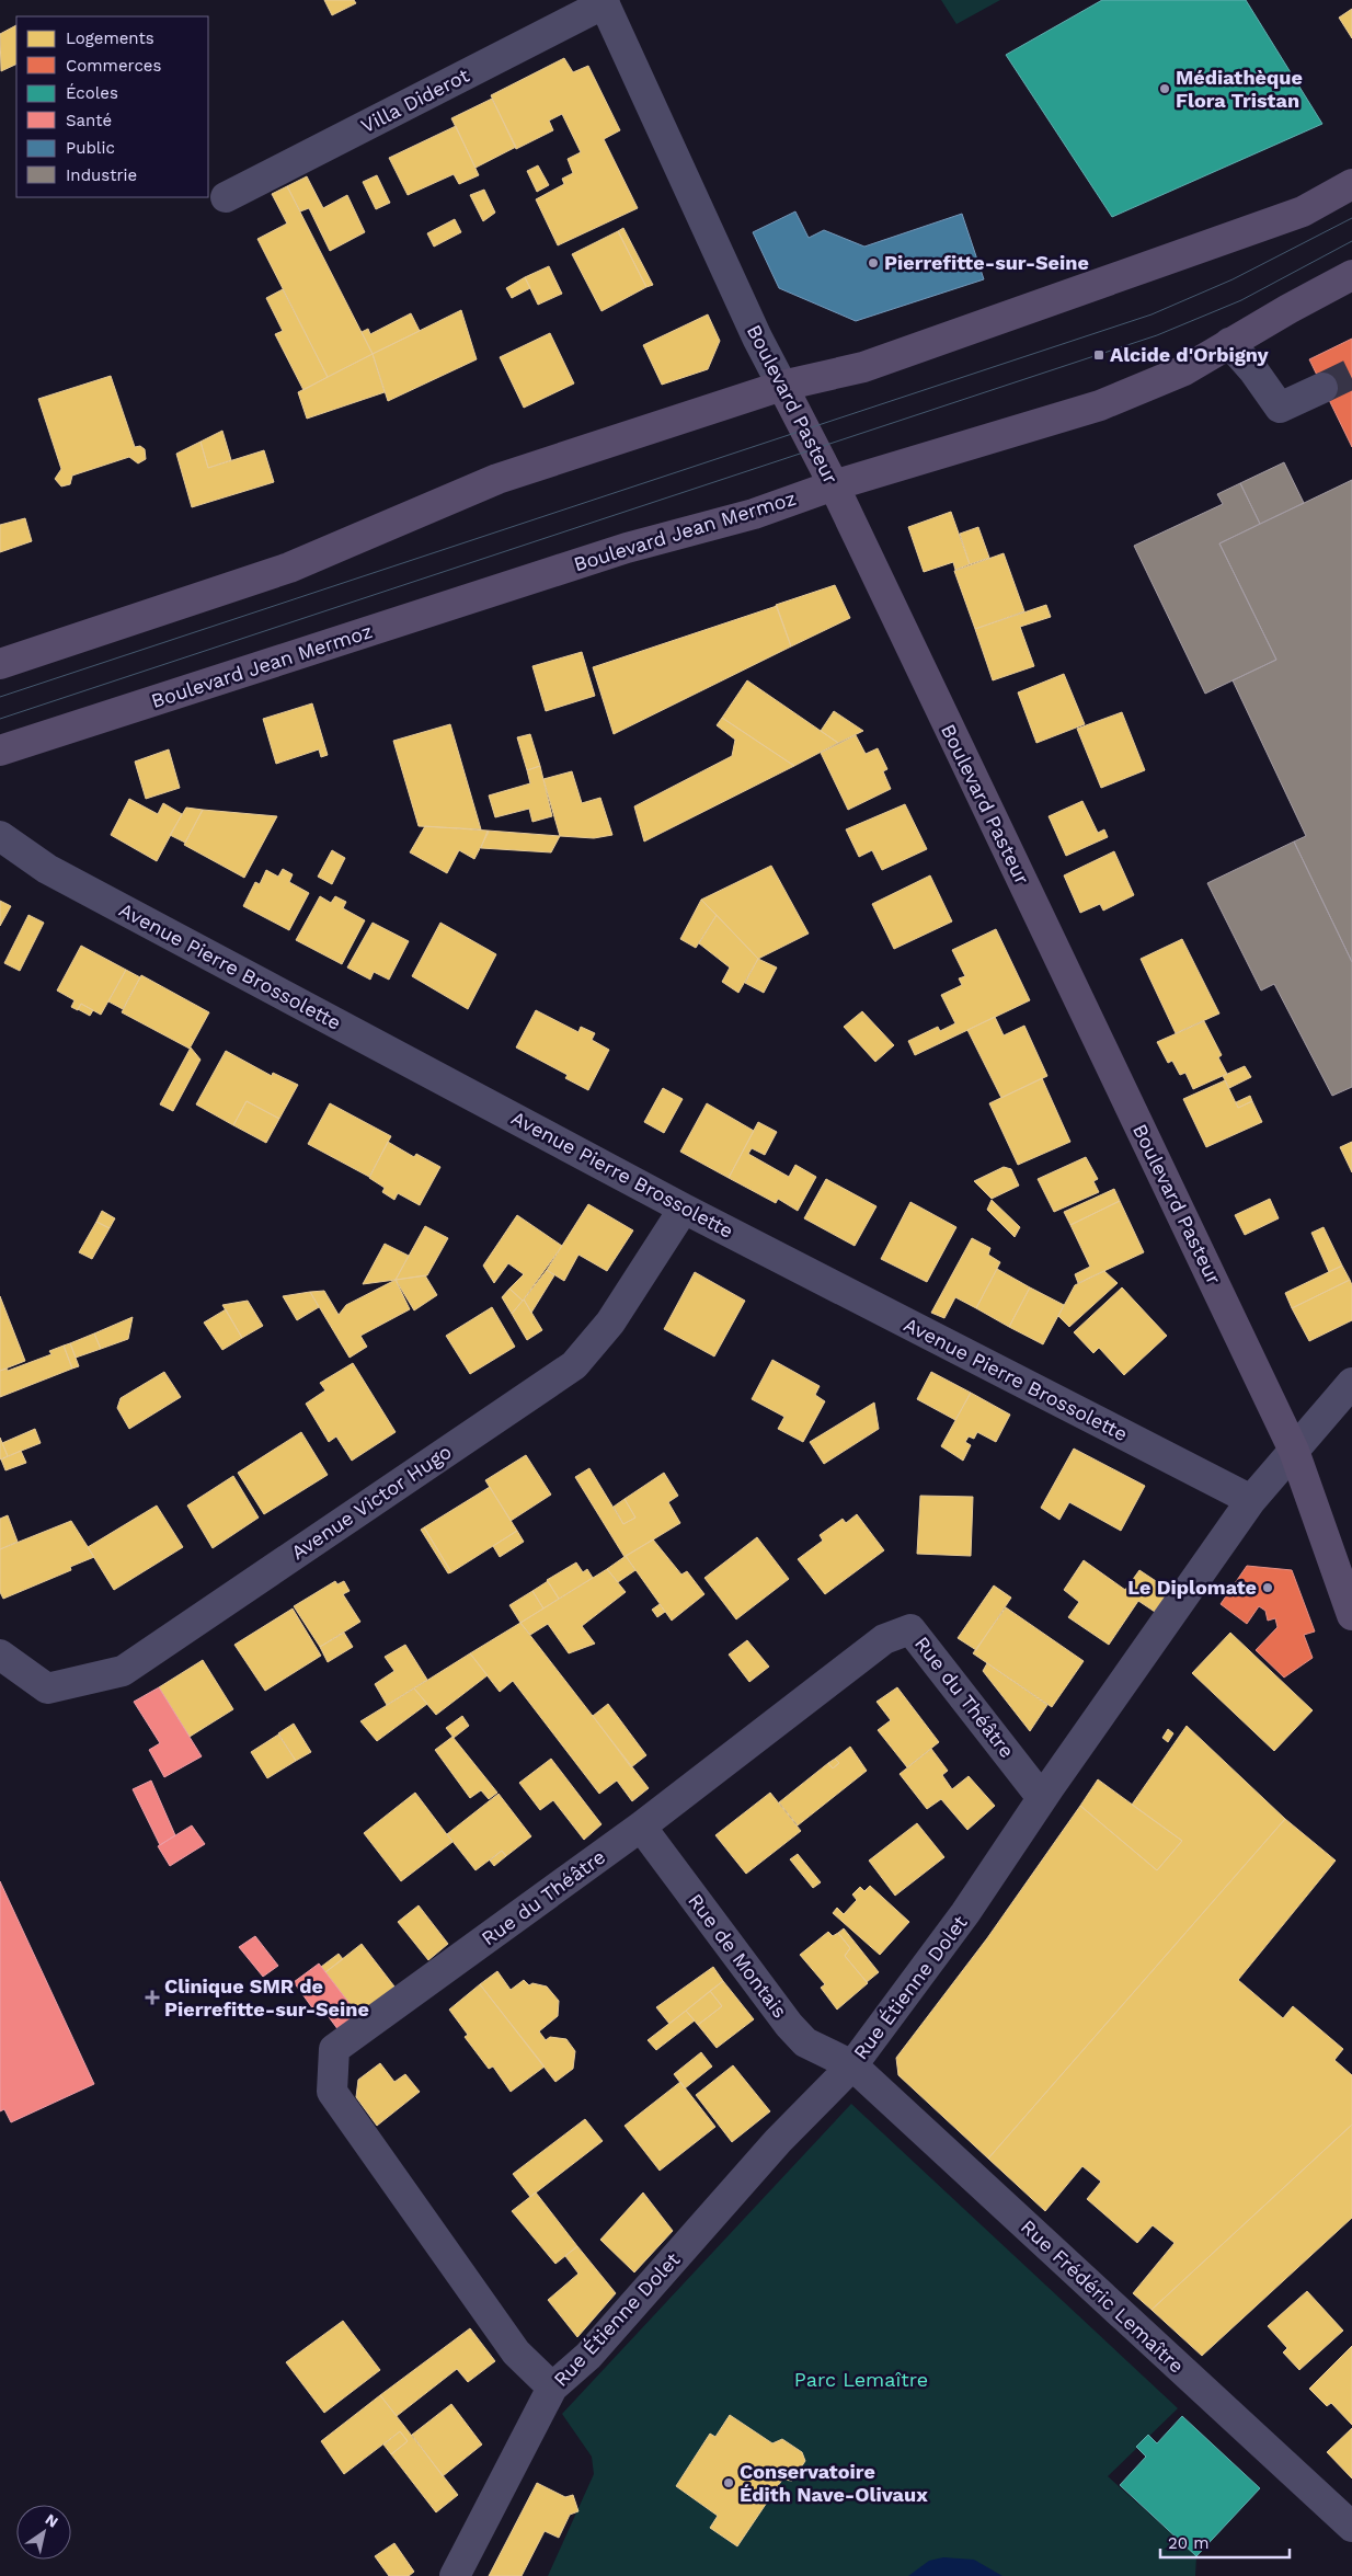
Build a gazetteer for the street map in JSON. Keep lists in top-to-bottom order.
{
  "streets": {
    "main road": ["Boulevard Pasteur", "Boulevard Jean Mermoz"],
    "street": [
      "Villa Diderot",
      "Avenue Pierre Brossolette",
      "Avenue Victor Hugo",
      "Rue du Théâtre",
      "Rue de Montais",
      "Rue Étienne Dolet",
      "Rue Frédéric Lemaître"
    ]
  },
  "crossings": [
    ["Villa Diderot", "Boulevard Pasteur"],
    ["Boulevard Pasteur", "Boulevard Jean Mermoz"],
    ["Boulevard Pasteur", "Rue Étienne Dolet"],
    ["Avenue Pierre Brossolette", "Avenue Victor Hugo"],
    ["Avenue Pierre Brossolette", "Rue Étienne Dolet"],
    ["Rue du Théâtre", "Rue de Montais"],
    ["Rue du Théâtre", "Rue Étienne Dolet"],
    ["Rue de Montais", "Rue Étienne Dolet"],
    ["Rue de Montais", "Rue Frédéric Lemaître"],
    ["Rue Étienne Dolet", "Rue Frédéric Lemaître"]
  ],
  "parks": ["Parc Lemaître"],
  "places": {
    "other": [
      "Médiathèque Flora Tristan",
      "Pierrefitte-sur-Seine",
      "Le Diplomate",
      "Conservatoire Édith Nave-Olivaux"
    ],
    "transit": ["Alcide d'Orbigny"],
    "health": ["Clinique SMR de Pierrefitte-sur-Seine"]
  },
  "legend": [
    "Logements",
    "Commerces",
    "Écoles",
    "Santé",
    "Public",
    "Industrie"
  ],
  "scale_bar": "20 m",
  "north": "top right"
}
